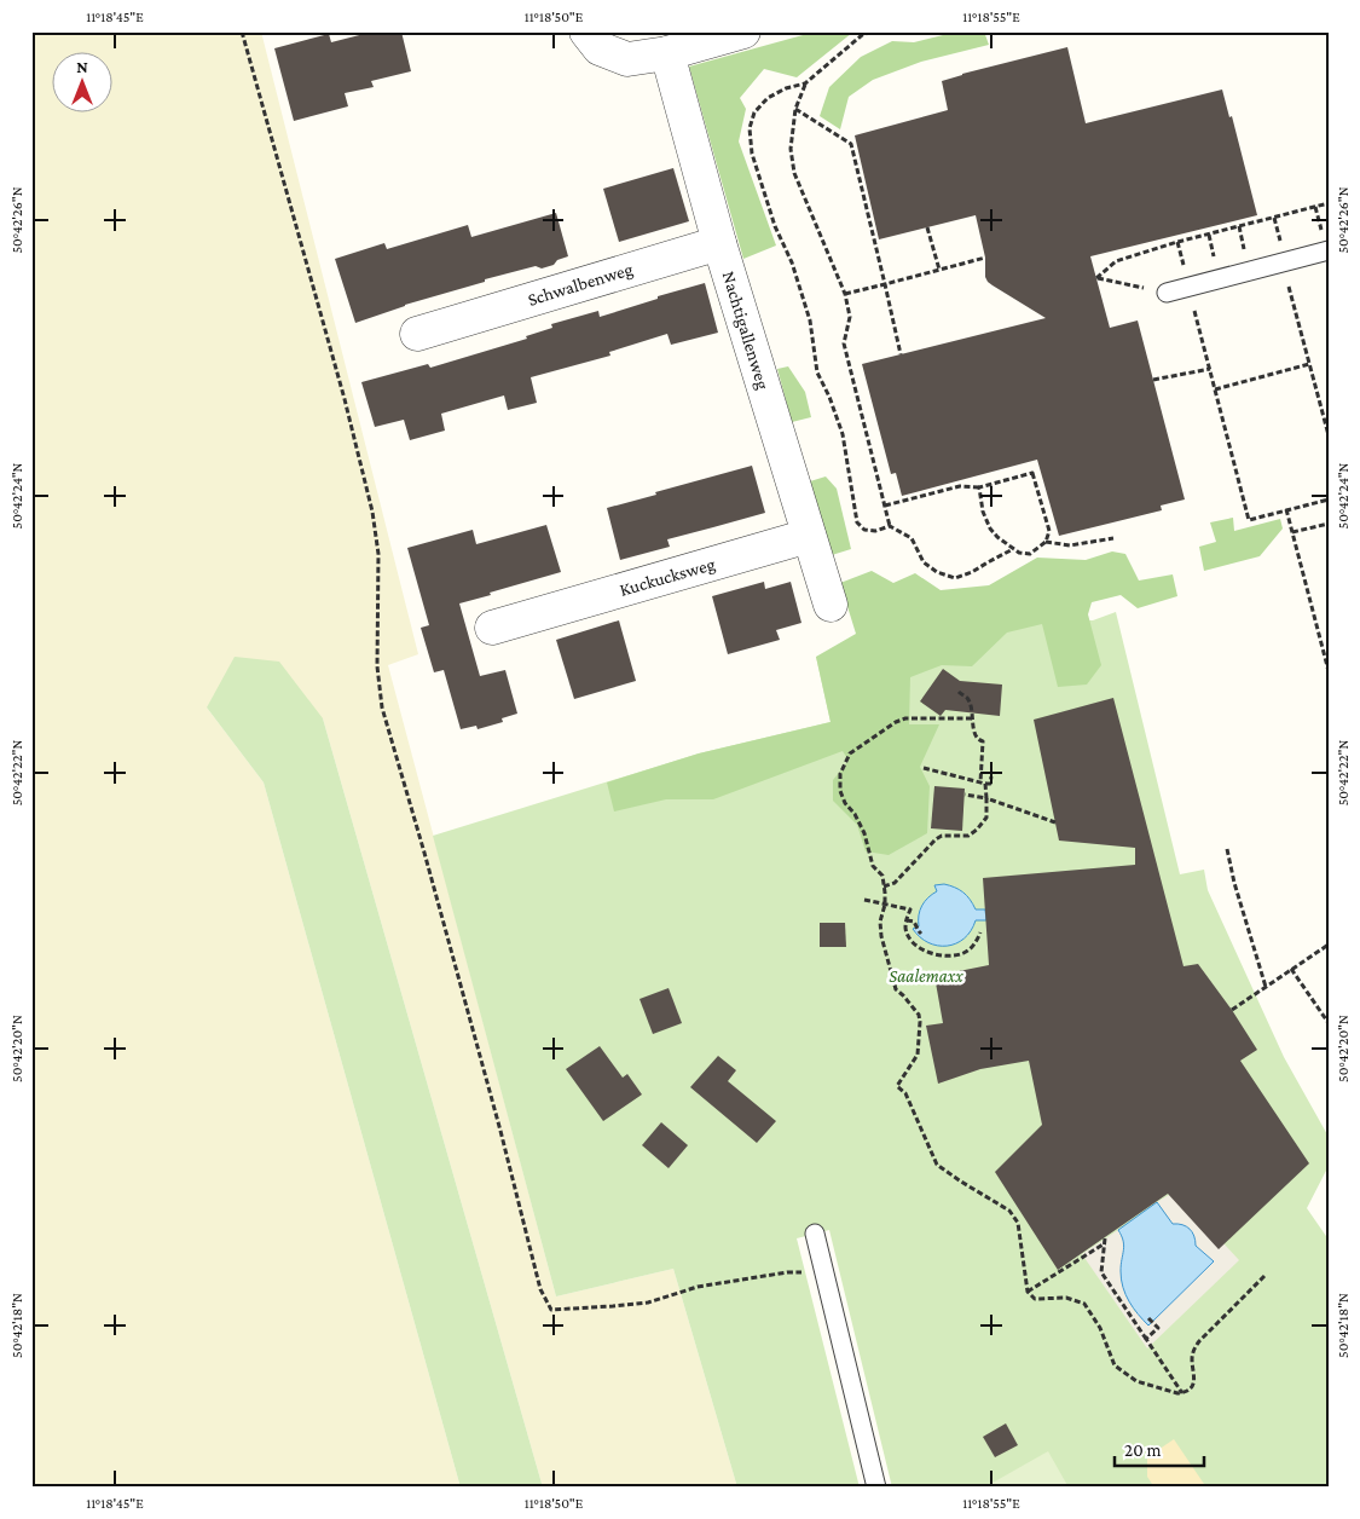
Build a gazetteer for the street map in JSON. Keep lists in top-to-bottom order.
{
  "streets": {
    "street": ["Schwalbenweg", "Nachtigallenweg", "Kuckucksweg"]
  },
  "crossings": [
    ["Schwalbenweg", "Nachtigallenweg"],
    ["Nachtigallenweg", "Kuckucksweg"]
  ],
  "parks": ["Saalemaxx"],
  "scale_bar": "20 m",
  "north": "top",
  "coordinates": [
    "11°18'45\"E",
    "11°18'50\"E",
    "11°18'55\"E",
    "50°42'26\"N",
    "50°42'24\"N",
    "50°42'22\"N",
    "50°42'20\"N",
    "50°42'18\"N"
  ]
}
